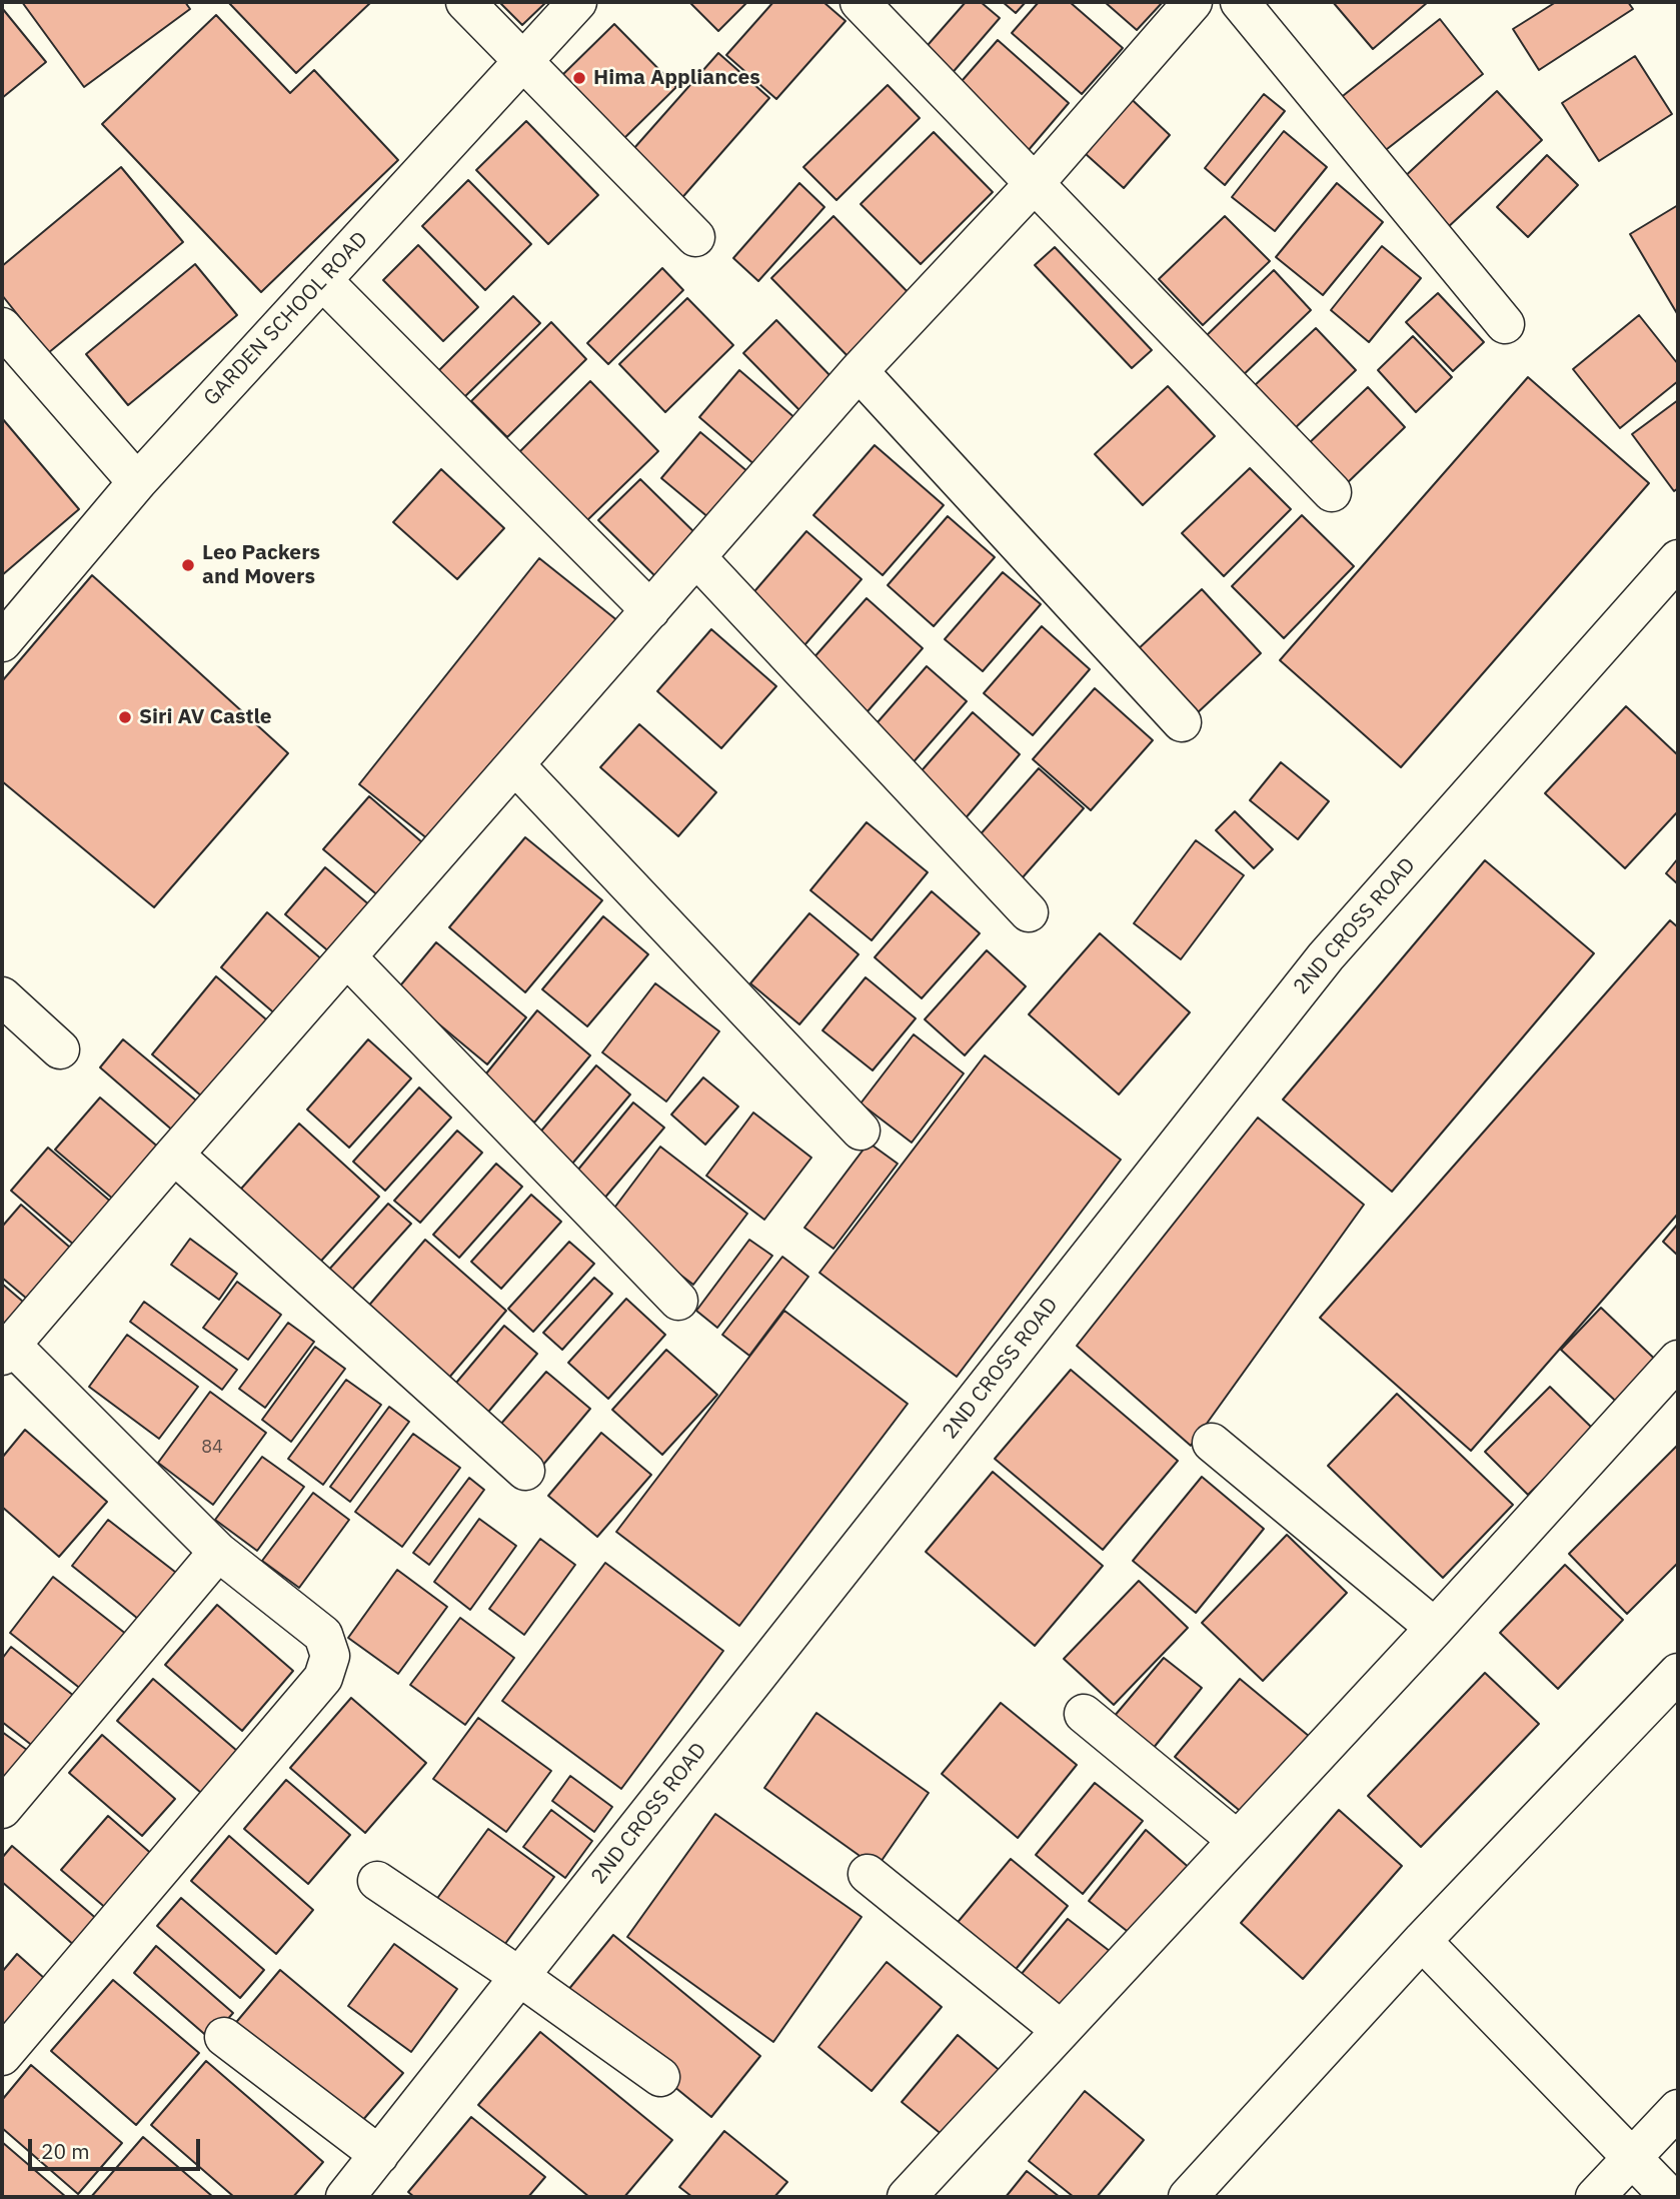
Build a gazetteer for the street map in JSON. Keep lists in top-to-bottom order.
{
  "streets": {
    "street": ["GARDEN SCHOOL ROAD", "2ND CROSS ROAD"]
  },
  "places": ["Hima Appliances", "Leo Packers and Movers", "Siri AV Castle"],
  "house_numbers": ["84"],
  "scale_bar": "20 m"
}
